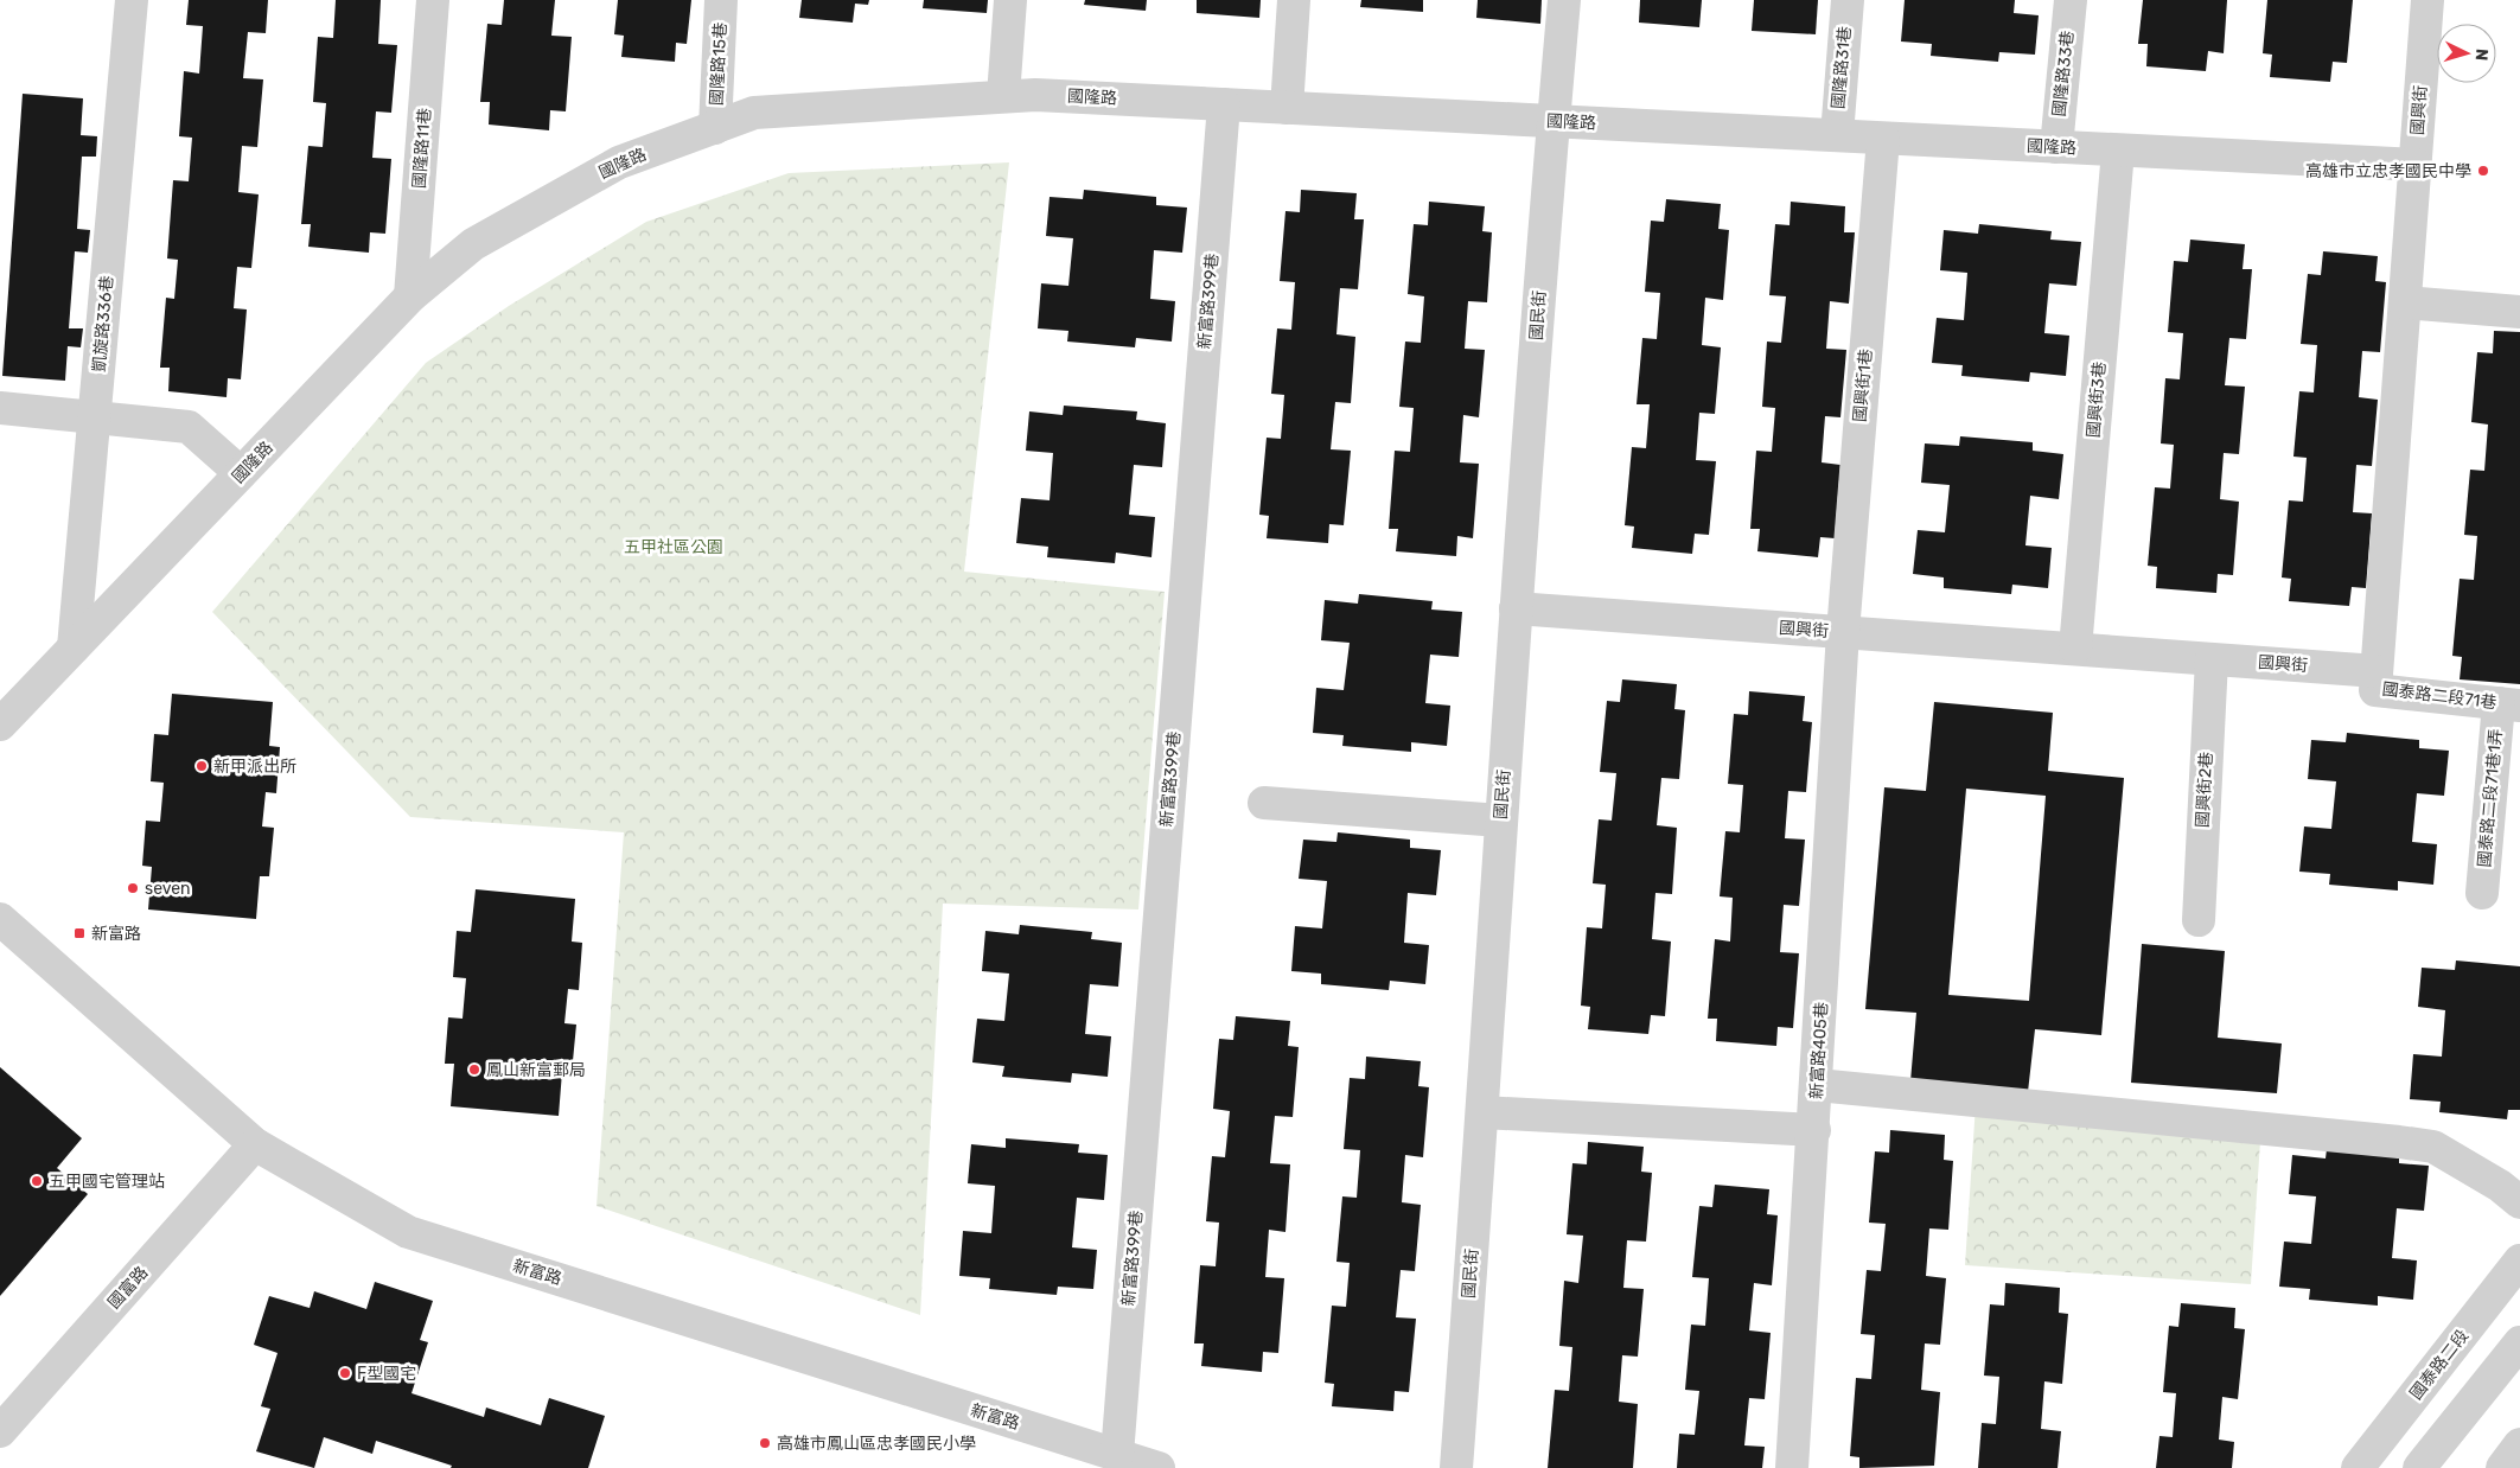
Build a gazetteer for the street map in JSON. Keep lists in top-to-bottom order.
{
  "streets": {
    "street": [
      "國隆路15巷",
      "國隆路31巷",
      "國隆路33巷",
      "國隆路",
      "國興街",
      "國隆路11巷",
      "新富路399巷",
      "國民街",
      "凱旋路336巷",
      "國興街1巷",
      "國興街3巷",
      "國泰路二段71巷",
      "國興街2巷",
      "國泰路二段71巷1弄",
      "新富路405巷",
      "新富路",
      "國富路",
      "國泰路二段"
    ]
  },
  "crossings": [
    ["國隆路15巷", "國隆路"],
    ["國隆路31巷", "國隆路"],
    ["國隆路33巷", "國隆路"],
    ["國隆路", "國興街"],
    ["國隆路", "國隆路11巷"],
    ["國隆路", "新富路399巷"],
    ["國隆路", "國民街"],
    ["國隆路", "凱旋路336巷"],
    ["國隆路", "國興街1巷"],
    ["國隆路", "國興街3巷"],
    ["國興街", "國民街"],
    ["國興街", "國興街1巷"],
    ["國興街", "國興街3巷"],
    ["國興街", "國泰路二段71巷"],
    ["國興街", "國興街2巷"],
    ["國興街", "新富路405巷"],
    ["新富路399巷", "新富路"],
    ["國興街1巷", "新富路405巷"],
    ["國泰路二段71巷", "國泰路二段71巷1弄"],
    ["新富路", "國富路"]
  ],
  "parks": ["五甲社區公園"],
  "places": {
    "other": [
      "高雄市立忠孝國民中學",
      "新甲派出所",
      "seven",
      "鳳山新富郵局",
      "五甲國宅管理站",
      "F型國宅",
      "高雄市鳳山區忠孝國民小學"
    ],
    "transit": ["新富路"]
  },
  "north": "right"
}
